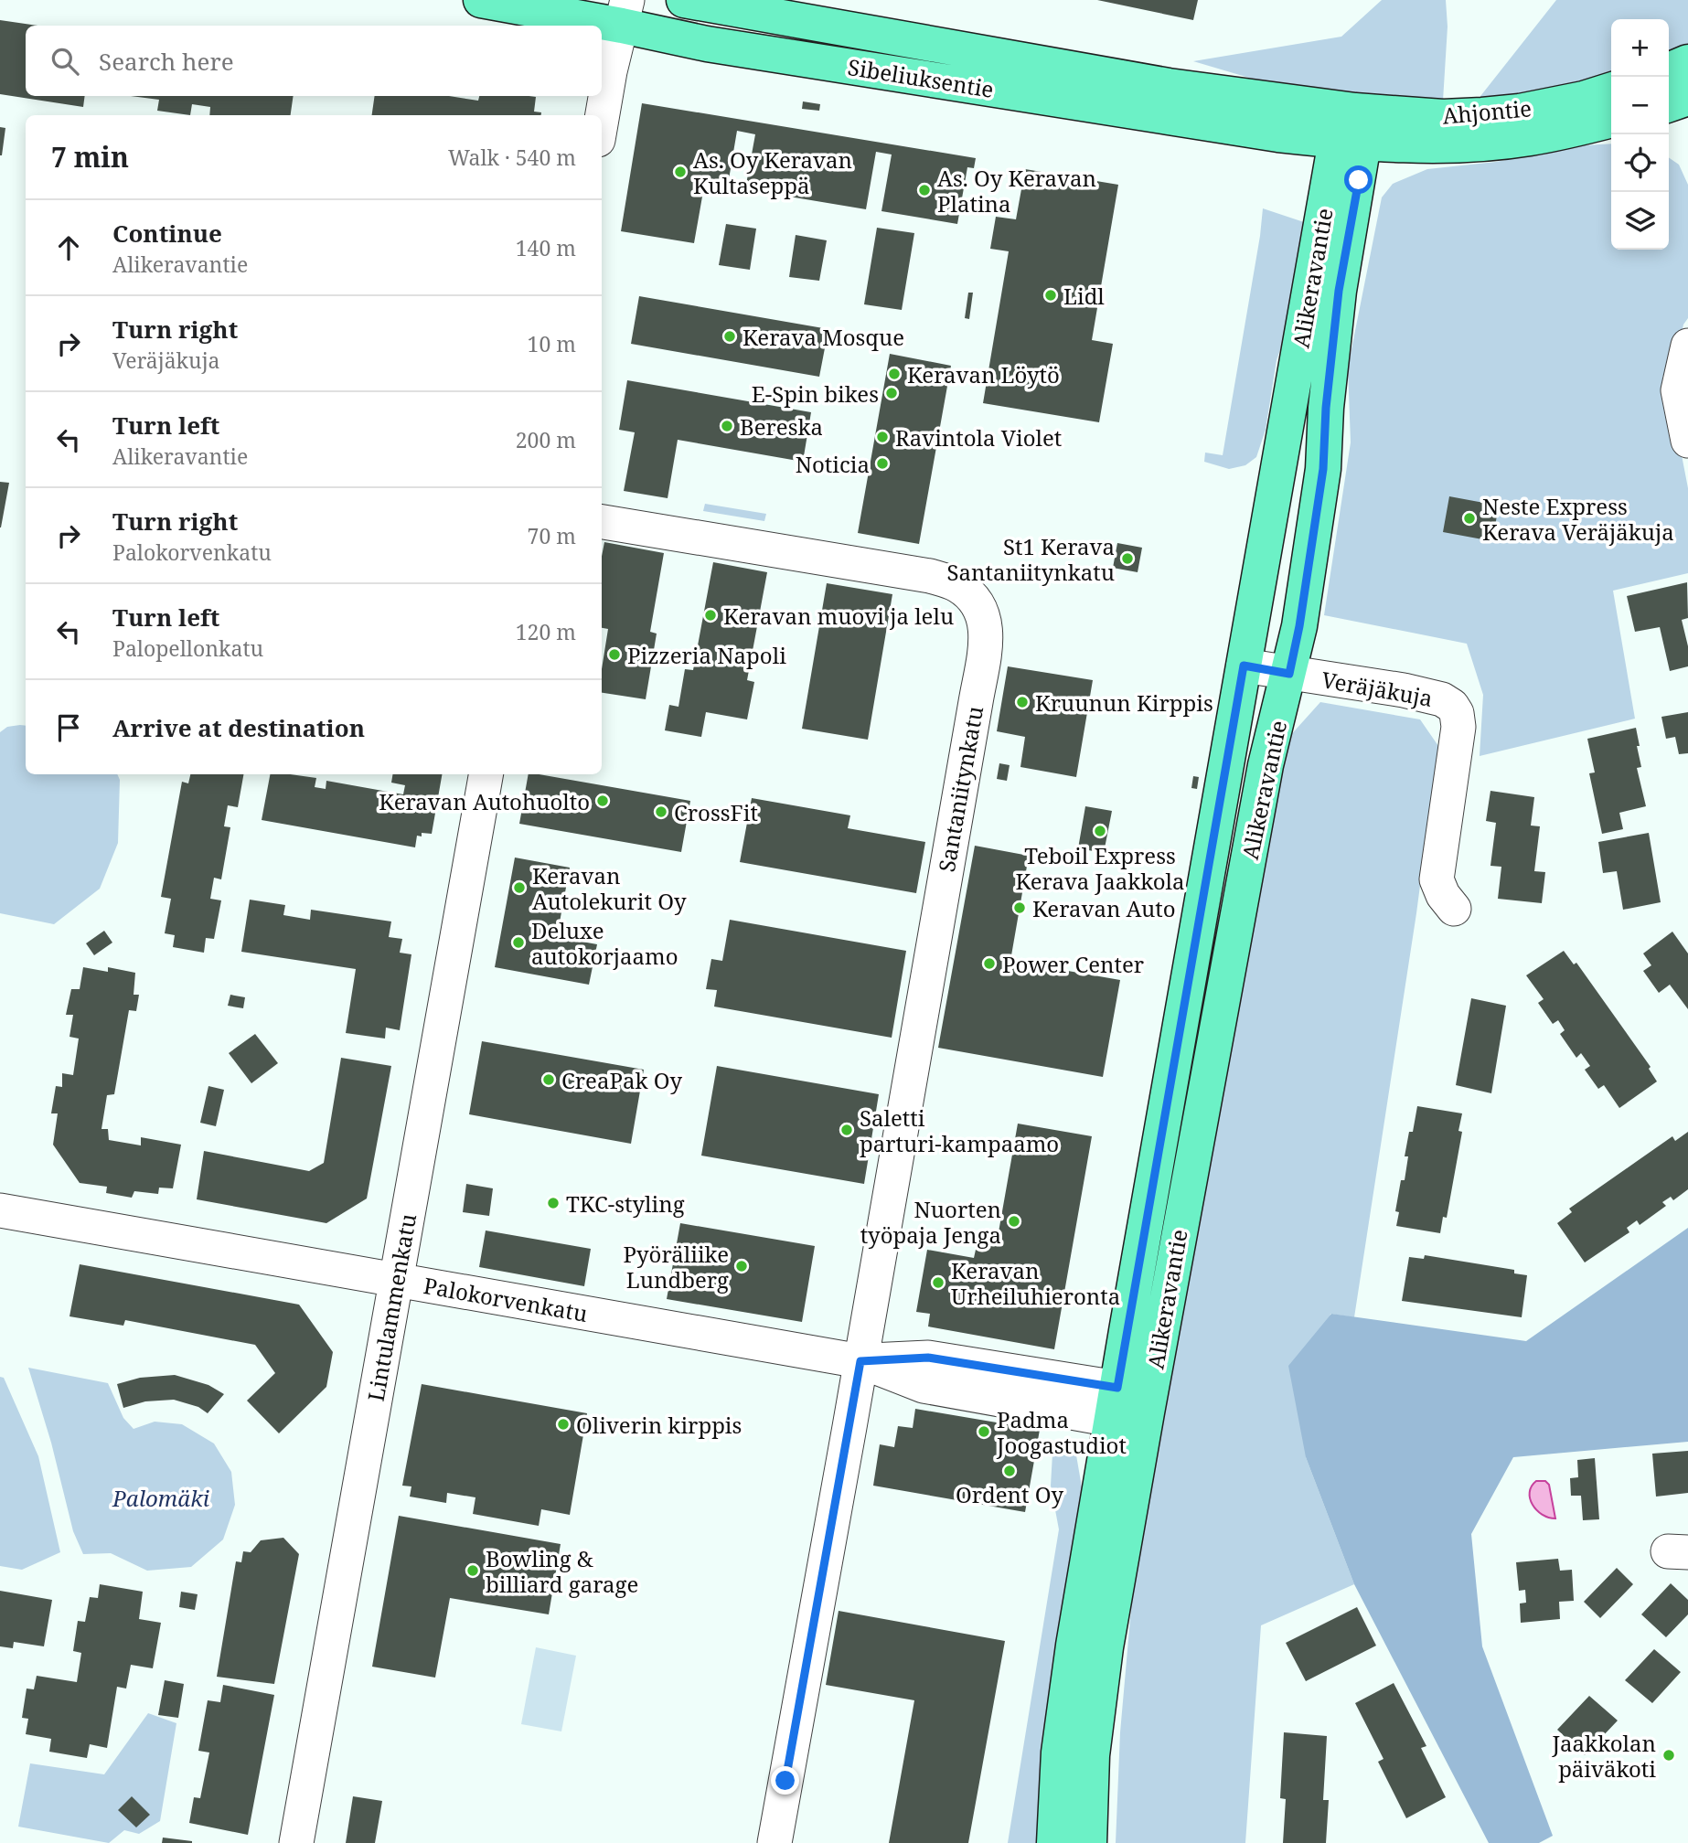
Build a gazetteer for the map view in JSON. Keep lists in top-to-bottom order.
{
  "streets": {
    "main road": ["Sibeliuksentie", "Ahjontie", "Alikeravantie"],
    "street": [
      "Veräjäkuja",
      "Santaniitynkatu",
      "Palokorvenkatu",
      "Lintulammenkatu"
    ]
  },
  "crossings": [
    ["Sibeliuksentie", "Ahjontie"],
    ["Sibeliuksentie", "Alikeravantie"],
    ["Ahjontie", "Alikeravantie"],
    ["Alikeravantie", "Veräjäkuja"],
    ["Alikeravantie", "Palokorvenkatu"],
    ["Santaniitynkatu", "Palokorvenkatu"],
    ["Palokorvenkatu", "Lintulammenkatu"]
  ],
  "parks": ["Palomäki"],
  "places": [
    "As. Oy Keravan Kultaseppä",
    "As. Oy Keravan Platina",
    "Lidl",
    "Kerava Mosque",
    "Keravan Löytö",
    "E-Spin bikes",
    "Bereska",
    "Ravintola Violet",
    "Noticia",
    "Neste Express Kerava Veräjäkuja",
    "St1 Kerava Santaniitynkatu",
    "Keravan muovi ja lelu",
    "Pizzeria Napoli",
    "Kruunun Kirppis",
    "Keravan Autohuolto",
    "CrossFit",
    "Teboil Express Kerava Jaakkola",
    "Keravan Autolekurit Oy",
    "Keravan Auto",
    "Deluxe autokorjaamo",
    "Power Center",
    "CreaPak Oy",
    "Saletti parturi-kampaamo",
    "TKC-styling",
    "Nuorten työpaja Jenga",
    "Pyöräliike Lundberg",
    "Keravan Urheiluhieronta",
    "Oliverin kirppis",
    "Padma Joogastudiot",
    "Ordent Oy",
    "Bowling & billiard garage",
    "Jaakkolan päiväkoti"
  ],
  "page": {
    "map_buttons": ["+", "−"],
    "search": "Search here",
    "heading": ["7 min", "Walk · 540 m"],
    "list": [
      ["Continue", "Alikeravantie", "140 m"],
      ["Turn right", "Veräjäkuja", "10 m"],
      ["Turn left", "Alikeravantie", "200 m"],
      ["Turn right", "Palokorvenkatu", "70 m"],
      ["Turn left", "Palopellonkatu", "120 m"],
      "Arrive at destination"
    ]
  }
}
